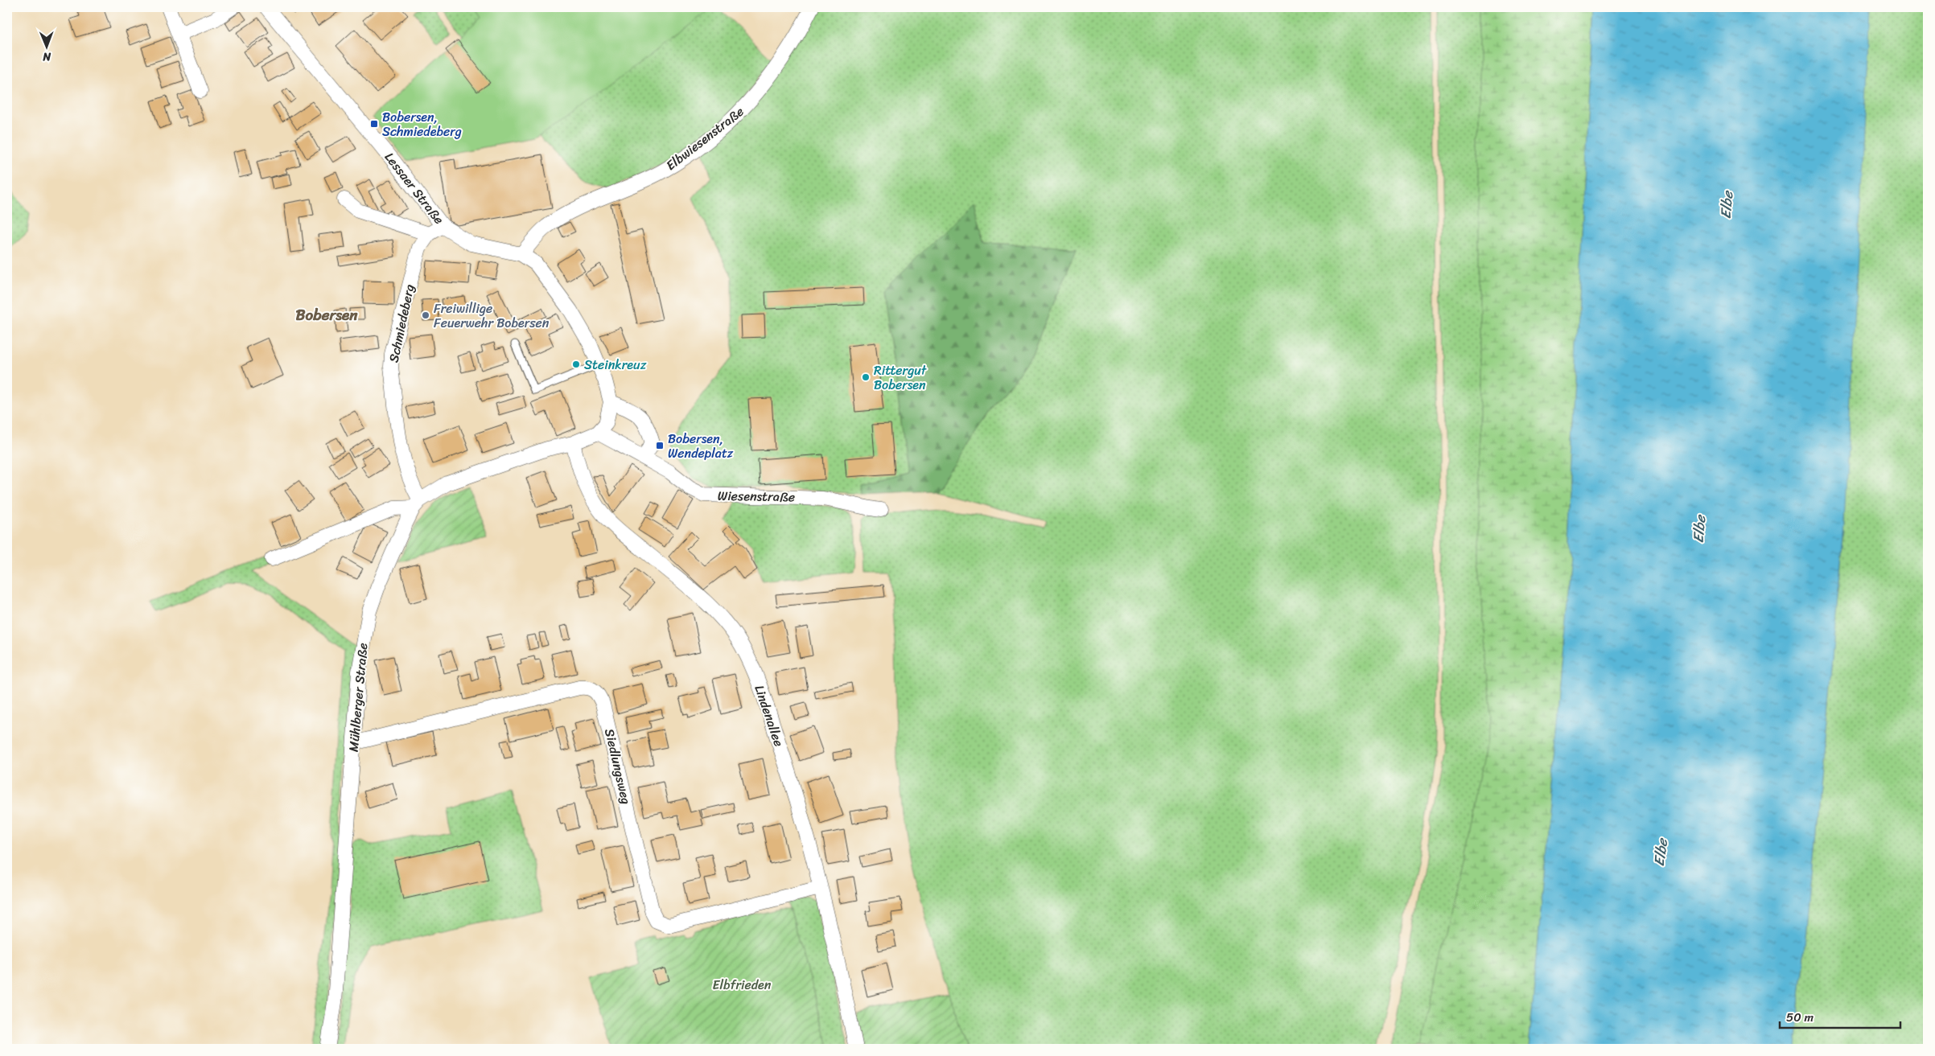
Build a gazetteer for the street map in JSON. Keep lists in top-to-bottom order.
{
  "streets": {
    "street": [
      "Elbwiesenstraße",
      "Lessaer Straße",
      "Schmiedeberg",
      "Wiesenstraße",
      "Mühlberger Straße",
      "Lindenallee",
      "Siedlungsweg"
    ]
  },
  "crossings": [
    ["Elbwiesenstraße", "Lessaer Straße"],
    ["Lessaer Straße", "Schmiedeberg"],
    ["Schmiedeberg", "Mühlberger Straße"],
    ["Mühlberger Straße", "Siedlungsweg"],
    ["Lindenallee", "Siedlungsweg"]
  ],
  "districts": ["Bobersen"],
  "water": ["Elbe"],
  "parks": ["Elbfrieden"],
  "places": {
    "transit": ["Bobersen, Schmiedeberg", "Bobersen, Wendeplatz"],
    "other": ["Freiwillige Feuerwehr Bobersen", "Steinkreuz", "Rittergut Bobersen"]
  },
  "scale_bar": "50 m",
  "north": "bottom"
}
